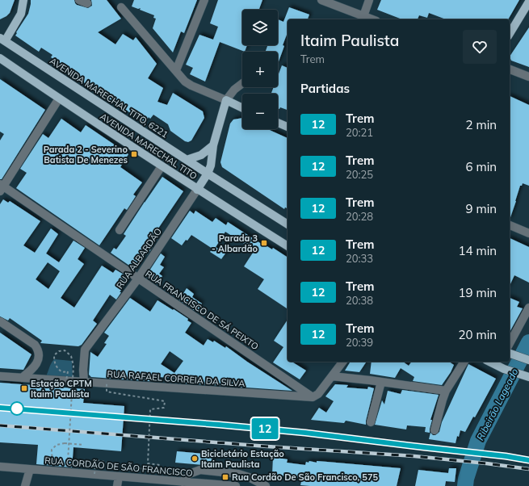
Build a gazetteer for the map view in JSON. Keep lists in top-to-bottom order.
{
  "streets": {
    "main road": ["AVENIDA MARECHAL TITO, 6221", "AVENIDA MARECHAL TITO", "RUA ALBARDÃO"],
    "street": ["RUA FRANCISCO DE SÁ PEIXTO", "RUA RAFAEL CORREIA DA SILVA", "RUA CORDÃO DE SÃO FRANCISCO"]
  },
  "crossings": [
    ["AVENIDA MARECHAL TITO, 6221", "AVENIDA MARECHAL TITO"],
    ["AVENIDA MARECHAL TITO, 6221", "RUA ALBARDÃO"],
    ["AVENIDA MARECHAL TITO", "RUA ALBARDÃO"],
    ["RUA ALBARDÃO", "RUA FRANCISCO DE SÁ PEIXTO"],
    ["RUA ALBARDÃO", "RUA RAFAEL CORREIA DA SILVA"],
    ["RUA FRANCISCO DE SÁ PEIXTO", "RUA RAFAEL CORREIA DA SILVA"]
  ],
  "water": ["Ribeirão Lageado"],
  "places": {
    "transit": [
      "Parada 2 - Severino Batista De Menezes",
      "Parada 3 - Albardão",
      "Estação CPTM Itaim Paulista",
      "Rua Cordão De São Francisco, 575"
    ],
    "other": ["Bicicletário Estação Itaim Paulista"]
  },
  "page": {
    "on_map": "12",
    "map_buttons": ["+", "−"],
    "heading": [
      ["Itaim Paulista", "Trem"],
      "Partidas"
    ],
    "list": [
      {
        "mark": "12",
        "name": "Trem",
        "note": "20:21",
        "value": "2 min"
      },
      {
        "mark": "12",
        "name": "Trem",
        "note": "20:25",
        "value": "6 min"
      },
      {
        "mark": "12",
        "name": "Trem",
        "note": "20:28",
        "value": "9 min"
      },
      {
        "mark": "12",
        "name": "Trem",
        "note": "20:33",
        "value": "14 min"
      },
      {
        "mark": "12",
        "name": "Trem",
        "note": "20:38",
        "value": "19 min"
      },
      {
        "mark": "12",
        "name": "Trem",
        "note": "20:39",
        "value": "20 min"
      }
    ]
  }
}
